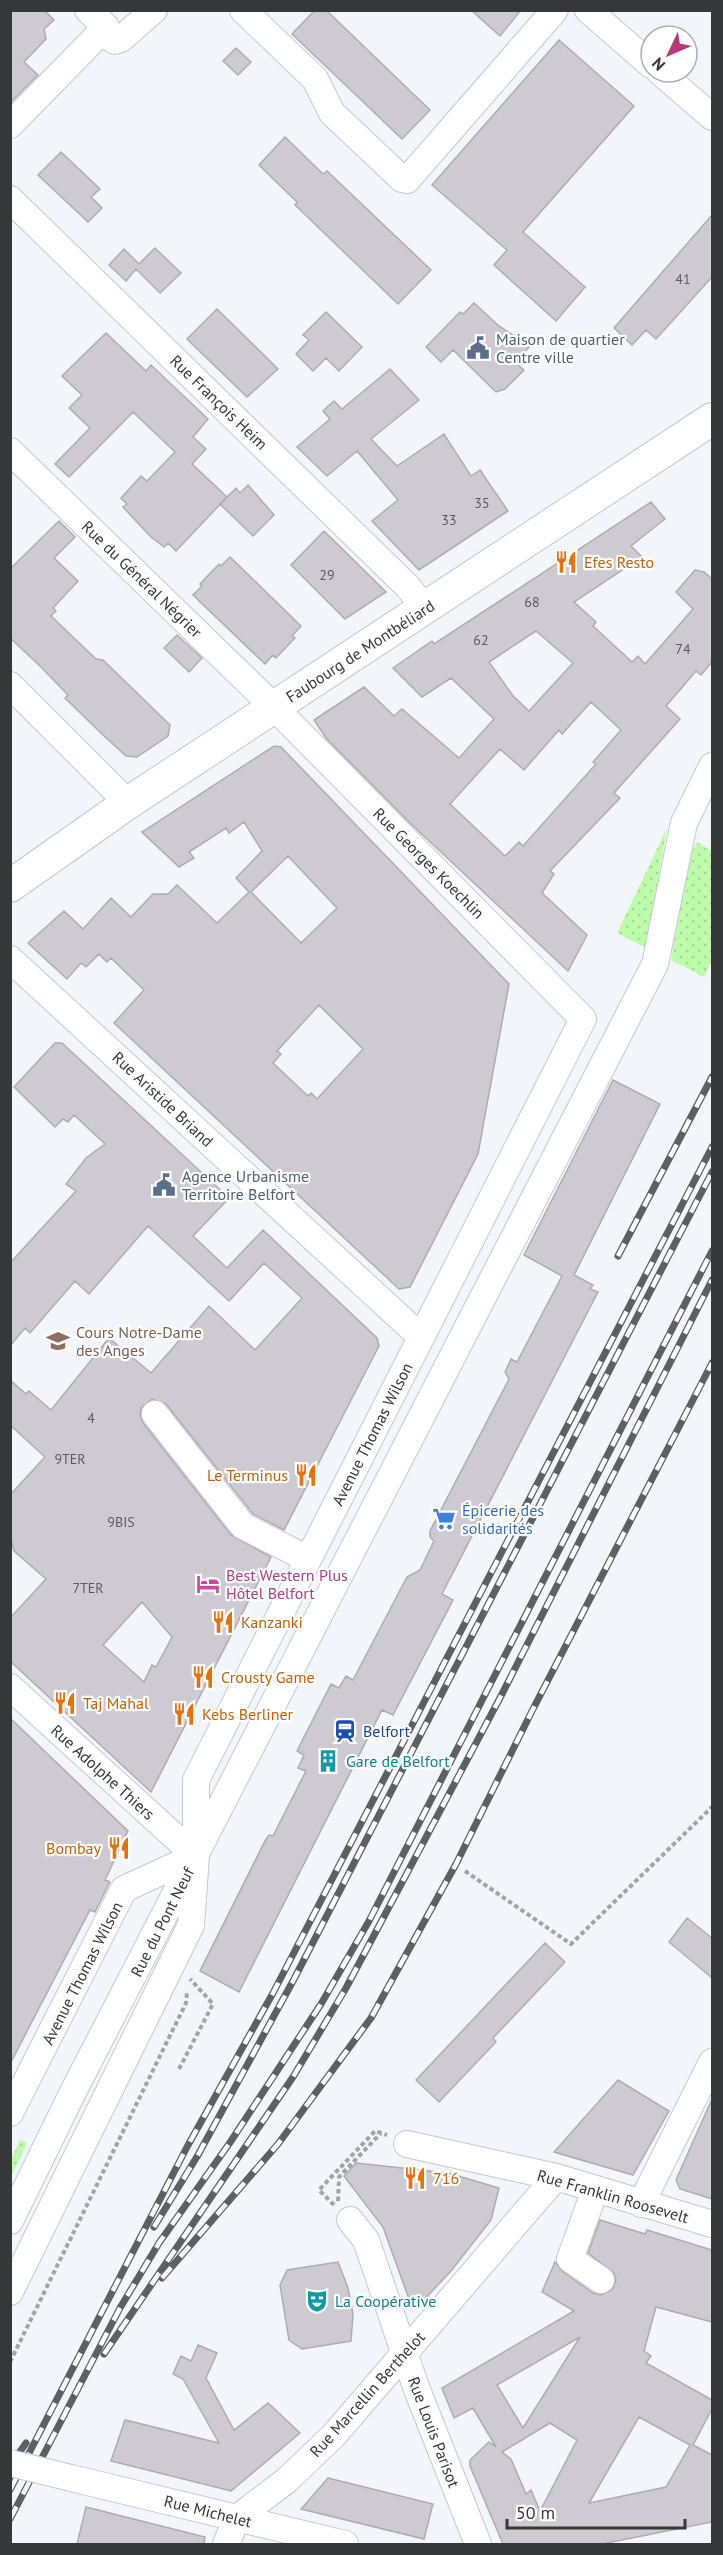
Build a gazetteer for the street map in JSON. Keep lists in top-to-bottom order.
{
  "streets": {
    "main road": ["Faubourg de Montbéliard"],
    "street": [
      "Rue François Heim",
      "Rue du Général Négrier",
      "Rue Georges Koechlin",
      "Rue Aristide Briand",
      "Avenue Thomas Wilson",
      "Rue Adolphe Thiers",
      "Rue du Pont Neuf",
      "Rue Franklin Roosevelt",
      "Rue Marcellin Berthelot",
      "Rue Louis Parisot",
      "Rue Michelet"
    ]
  },
  "crossings": [
    ["Rue François Heim", "Faubourg de Montbéliard"],
    ["Rue du Général Négrier", "Faubourg de Montbéliard"],
    ["Rue du Général Négrier", "Rue Georges Koechlin"],
    ["Faubourg de Montbéliard", "Rue Georges Koechlin"],
    ["Rue Georges Koechlin", "Avenue Thomas Wilson"],
    ["Rue Aristide Briand", "Avenue Thomas Wilson"],
    ["Avenue Thomas Wilson", "Rue Adolphe Thiers"],
    ["Avenue Thomas Wilson", "Rue du Pont Neuf"],
    ["Rue Adolphe Thiers", "Rue du Pont Neuf"],
    ["Rue Franklin Roosevelt", "Rue Marcellin Berthelot"],
    ["Rue Marcellin Berthelot", "Rue Louis Parisot"],
    ["Rue Marcellin Berthelot", "Rue Michelet"]
  ],
  "places": {
    "public building": ["Maison de quartier Centre ville", "Agence Urbanisme Territoire Belfort"],
    "restaurant": [
      "Efes Resto",
      "Le Terminus",
      "Kanzanki",
      "Crousty Game",
      "Taj Mahal",
      "Kebs Berliner",
      "Bombay",
      "716"
    ],
    "school or university": ["Cours Notre-Dame des Anges"],
    "supermarket": ["Épicerie des solidarités"],
    "hotel": ["Best Western Plus Hôtel Belfort"],
    "station": ["Belfort"],
    "building": ["Gare de Belfort"],
    "theatre": ["La Coopérative"]
  },
  "house_numbers": [
    "41",
    "35",
    "33",
    "29",
    "68",
    "62",
    "74",
    "4",
    "9TER",
    "9BIS",
    "7TER"
  ],
  "scale_bar": "50 m",
  "north": "bottom left"
}
